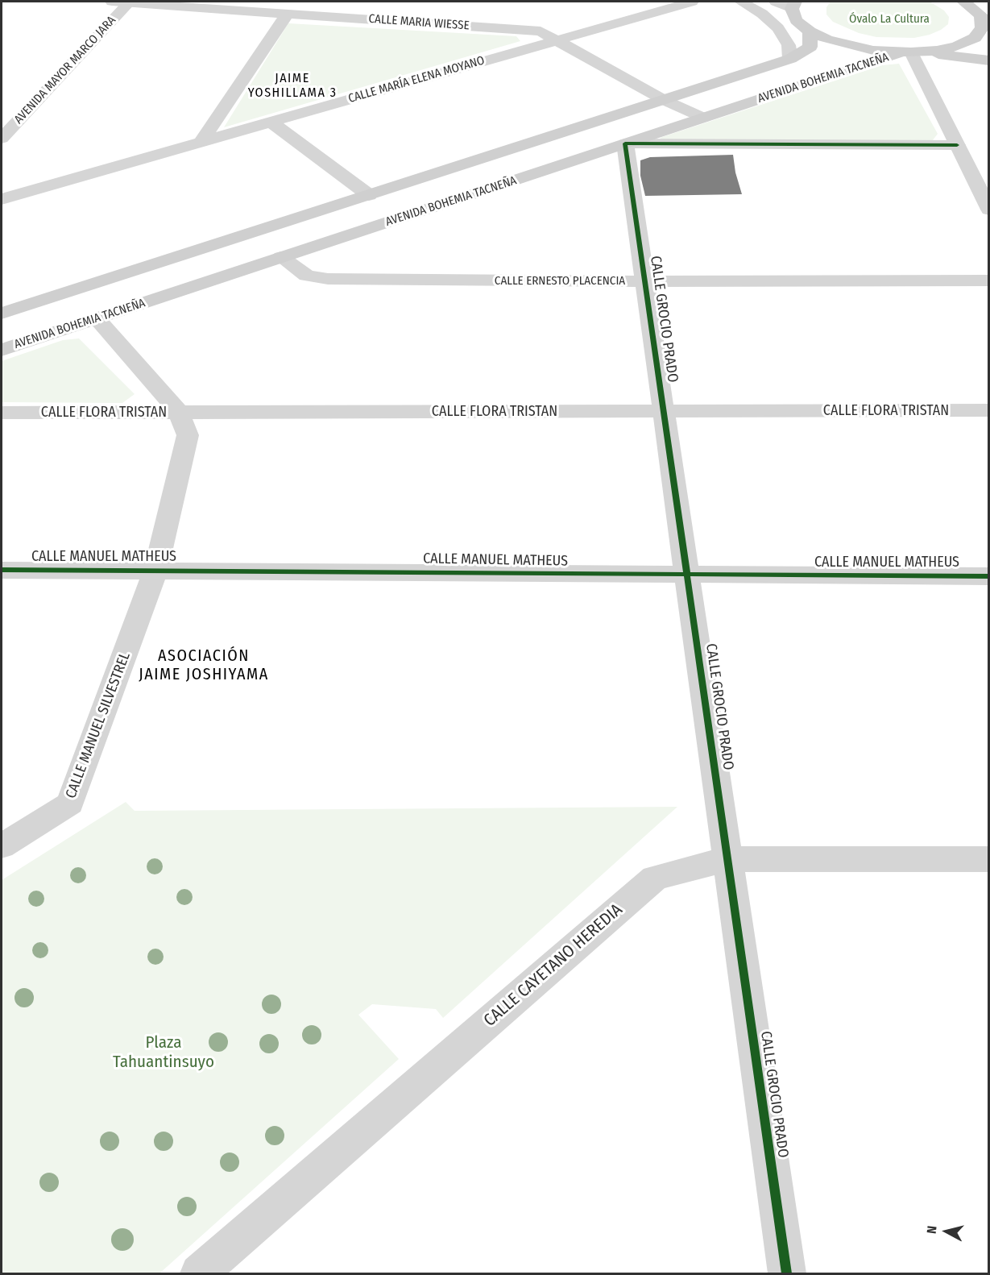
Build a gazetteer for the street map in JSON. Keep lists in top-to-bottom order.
{
  "streets": {
    "main road": ["AVENIDA BOHEMIA TACNEÑA"],
    "street": [
      "CALLE MARIA WIESSE",
      "AVENIDA MAYOR MARCO JARA",
      "CALLE MARÍA ELENA MOYANO",
      "CALLE ERNESTO PLACENCIA",
      "CALLE GROCIO PRADO",
      "CALLE FLORA TRISTAN",
      "CALLE MANUEL MATHEUS",
      "CALLE MANUEL SILVESTREL",
      "CALLE CAYETANO HEREDIA"
    ]
  },
  "crossings": [
    ["CALLE MARIA WIESSE", "AVENIDA MAYOR MARCO JARA"],
    ["CALLE MARIA WIESSE", "AVENIDA BOHEMIA TACNEÑA"],
    ["CALLE MARIA WIESSE", "CALLE MARÍA ELENA MOYANO"],
    ["AVENIDA BOHEMIA TACNEÑA", "CALLE ERNESTO PLACENCIA"],
    ["AVENIDA BOHEMIA TACNEÑA", "CALLE GROCIO PRADO"],
    ["AVENIDA BOHEMIA TACNEÑA", "CALLE MANUEL SILVESTREL"],
    ["CALLE ERNESTO PLACENCIA", "CALLE GROCIO PRADO"],
    ["CALLE GROCIO PRADO", "CALLE FLORA TRISTAN"],
    ["CALLE GROCIO PRADO", "CALLE MANUEL MATHEUS"],
    ["CALLE GROCIO PRADO", "CALLE CAYETANO HEREDIA"],
    ["CALLE FLORA TRISTAN", "CALLE MANUEL SILVESTREL"],
    ["CALLE MANUEL MATHEUS", "CALLE MANUEL SILVESTREL"]
  ],
  "districts": ["JAIME YOSHILLAMA 3", "ASOCIACIÓN JAIME JOSHIYAMA"],
  "parks": ["Óvalo La Cultura", "Plaza Tahuantinsuyo"],
  "north": "left"
}
